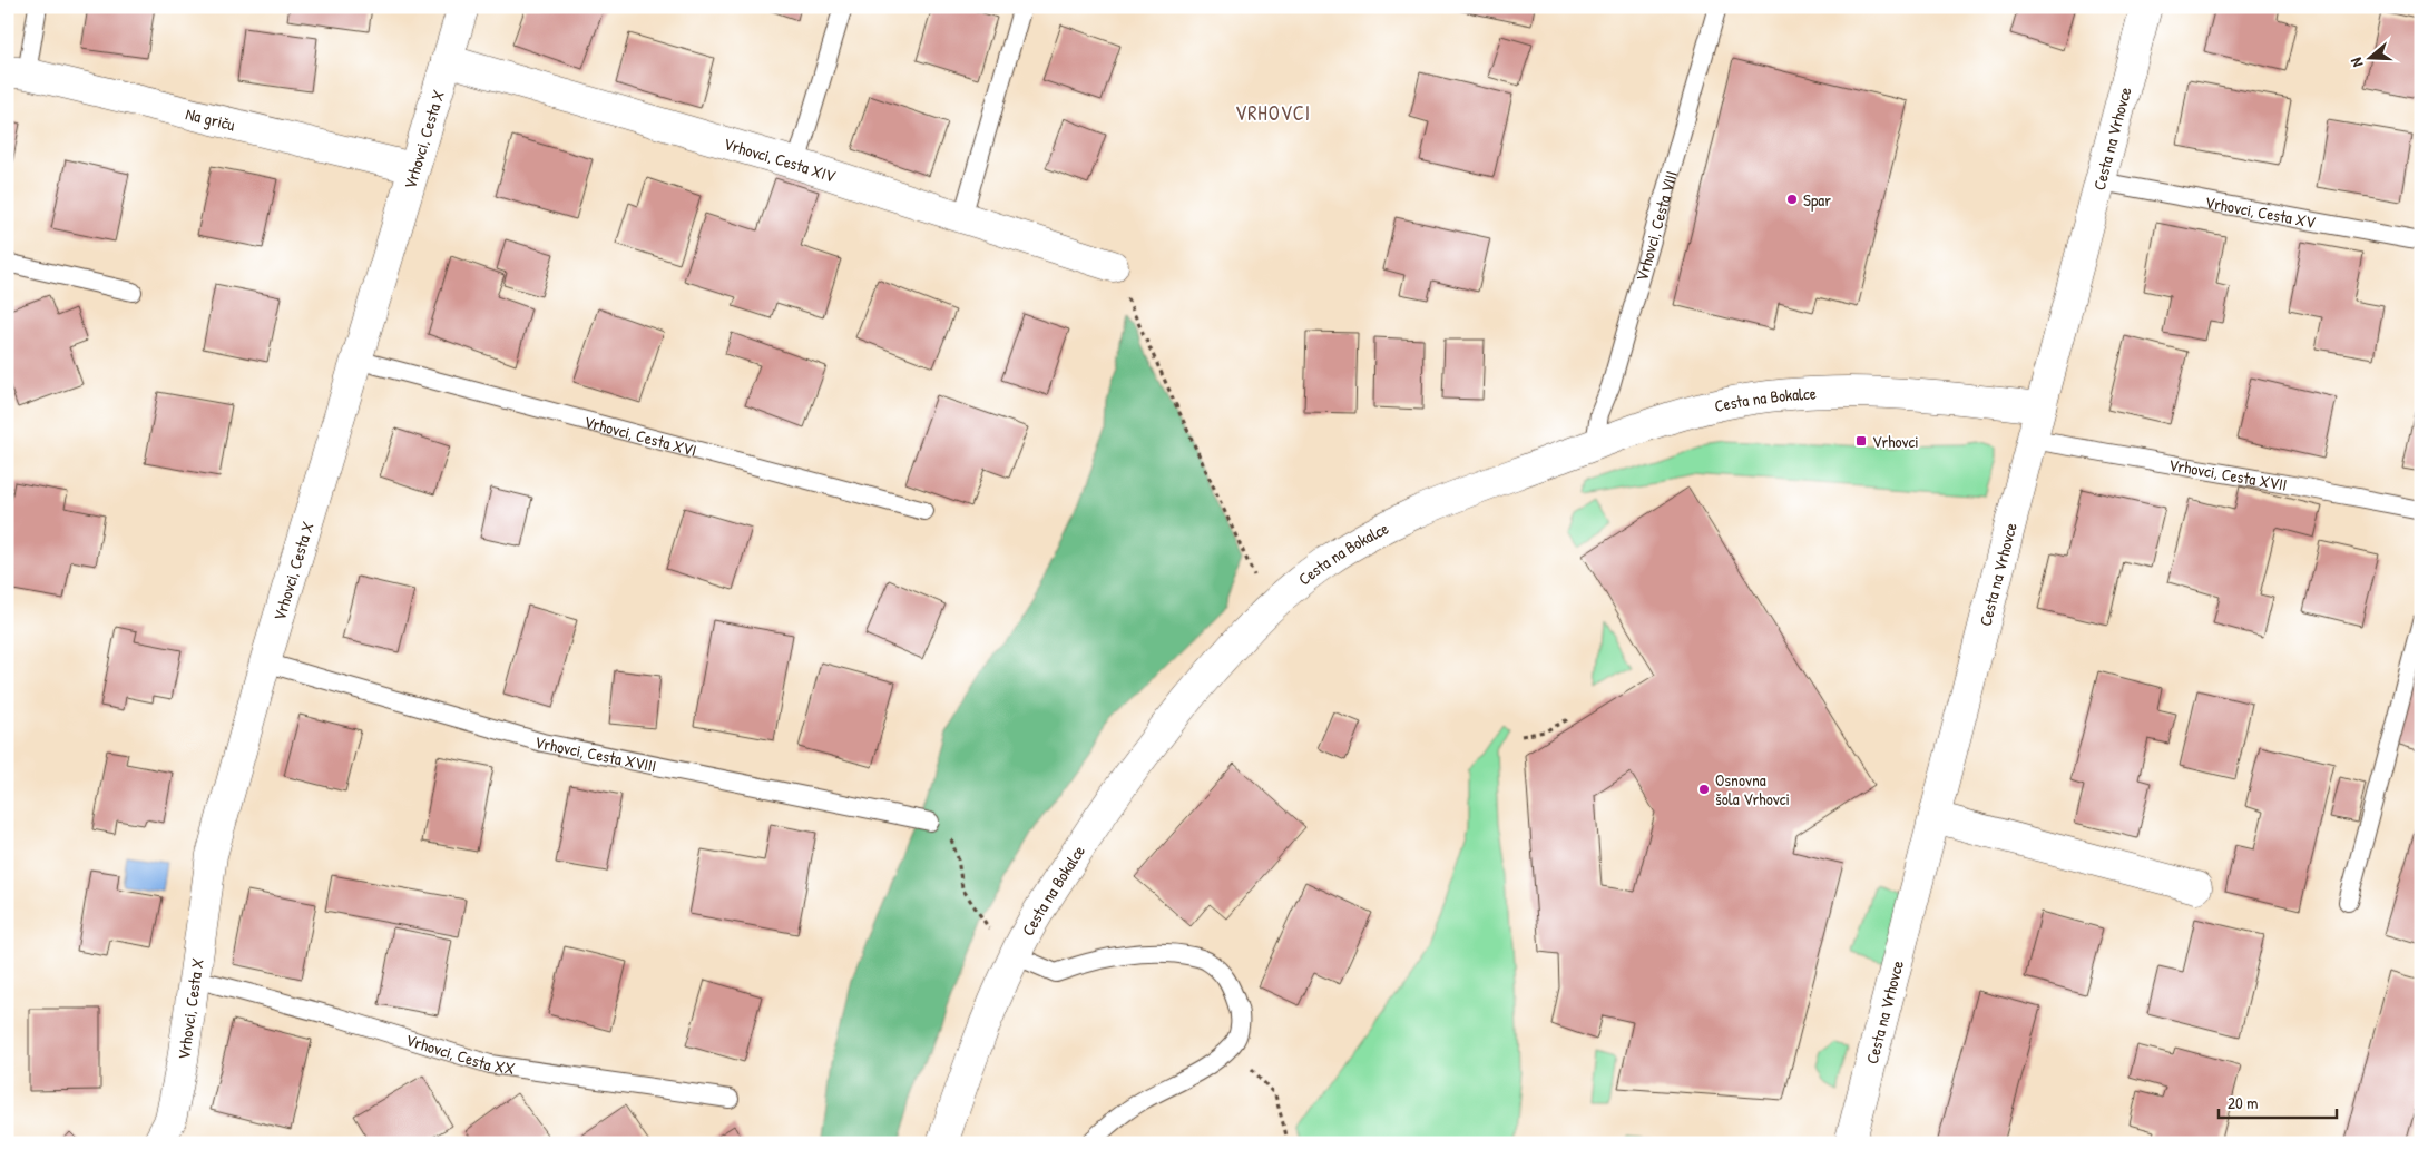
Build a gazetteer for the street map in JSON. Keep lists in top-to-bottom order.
{
  "streets": {
    "street": [
      "Na griču",
      "Vrhovci, Cesta X",
      "Cesta na Vrhovce",
      "Vrhovci, Cesta XIV",
      "Cesta na Bokalce"
    ],
    "lane": [
      "Vrhovci, Cesta XV",
      "Vrhovci, Cesta VIII",
      "Vrhovci, Cesta XVI",
      "Vrhovci, Cesta XVII",
      "Vrhovci, Cesta XVIII",
      "Vrhovci, Cesta XX"
    ]
  },
  "crossings": [
    ["Na griču", "Vrhovci, Cesta X"],
    ["Vrhovci, Cesta X", "Vrhovci, Cesta XIV"],
    ["Vrhovci, Cesta X", "Vrhovci, Cesta XVI"],
    ["Vrhovci, Cesta X", "Vrhovci, Cesta XVIII"],
    ["Vrhovci, Cesta X", "Vrhovci, Cesta XX"],
    ["Cesta na Vrhovce", "Vrhovci, Cesta XV"],
    ["Cesta na Vrhovce", "Cesta na Bokalce"],
    ["Cesta na Vrhovce", "Vrhovci, Cesta XVII"],
    ["Vrhovci, Cesta VIII", "Cesta na Bokalce"]
  ],
  "districts": ["VRHOVCI"],
  "places": {
    "other": ["Spar", "Osnovna šola Vrhovci"],
    "transit": ["Vrhovci"]
  },
  "scale_bar": "20 m",
  "north": "left"
}
